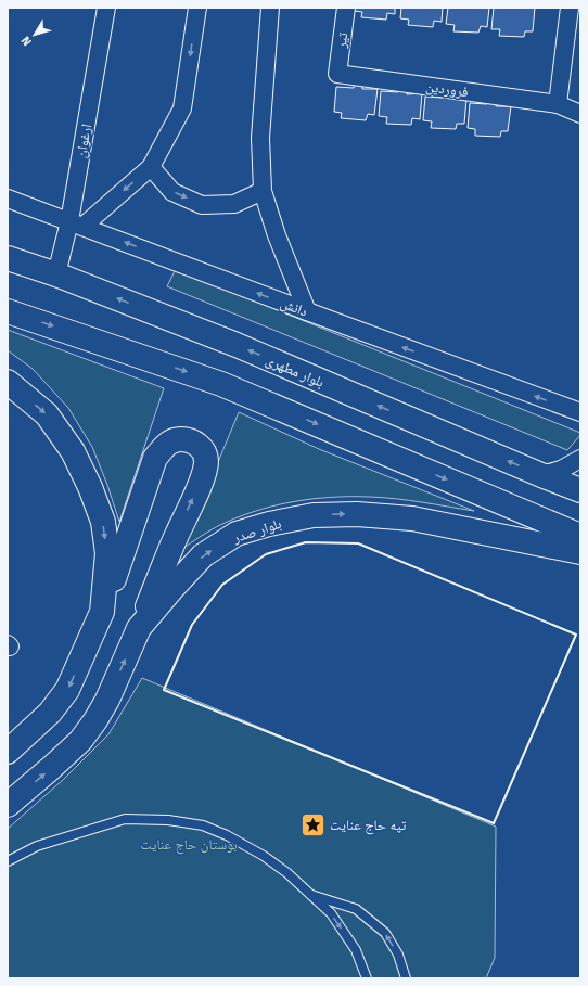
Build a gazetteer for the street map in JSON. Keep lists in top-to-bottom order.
{
  "streets": {
    "main road": ["بلوار مطهری", "بلوار صدر"],
    "street": [
      "تیر",
      "فروردین",
      "ارغوان",
      "دانش"
    ]
  },
  "crossings": [
    ["تیر", "فروردین"],
    ["ارغوان", "دانش"],
    ["ارغوان", "بلوار مطهری"]
  ],
  "one_way": ["دانش", "بلوار صدر"],
  "parks": ["بوستان حاج عنایت"],
  "places": {
    "place": ["تپه حاج عنایت"]
  },
  "north": "bottom left"
}
